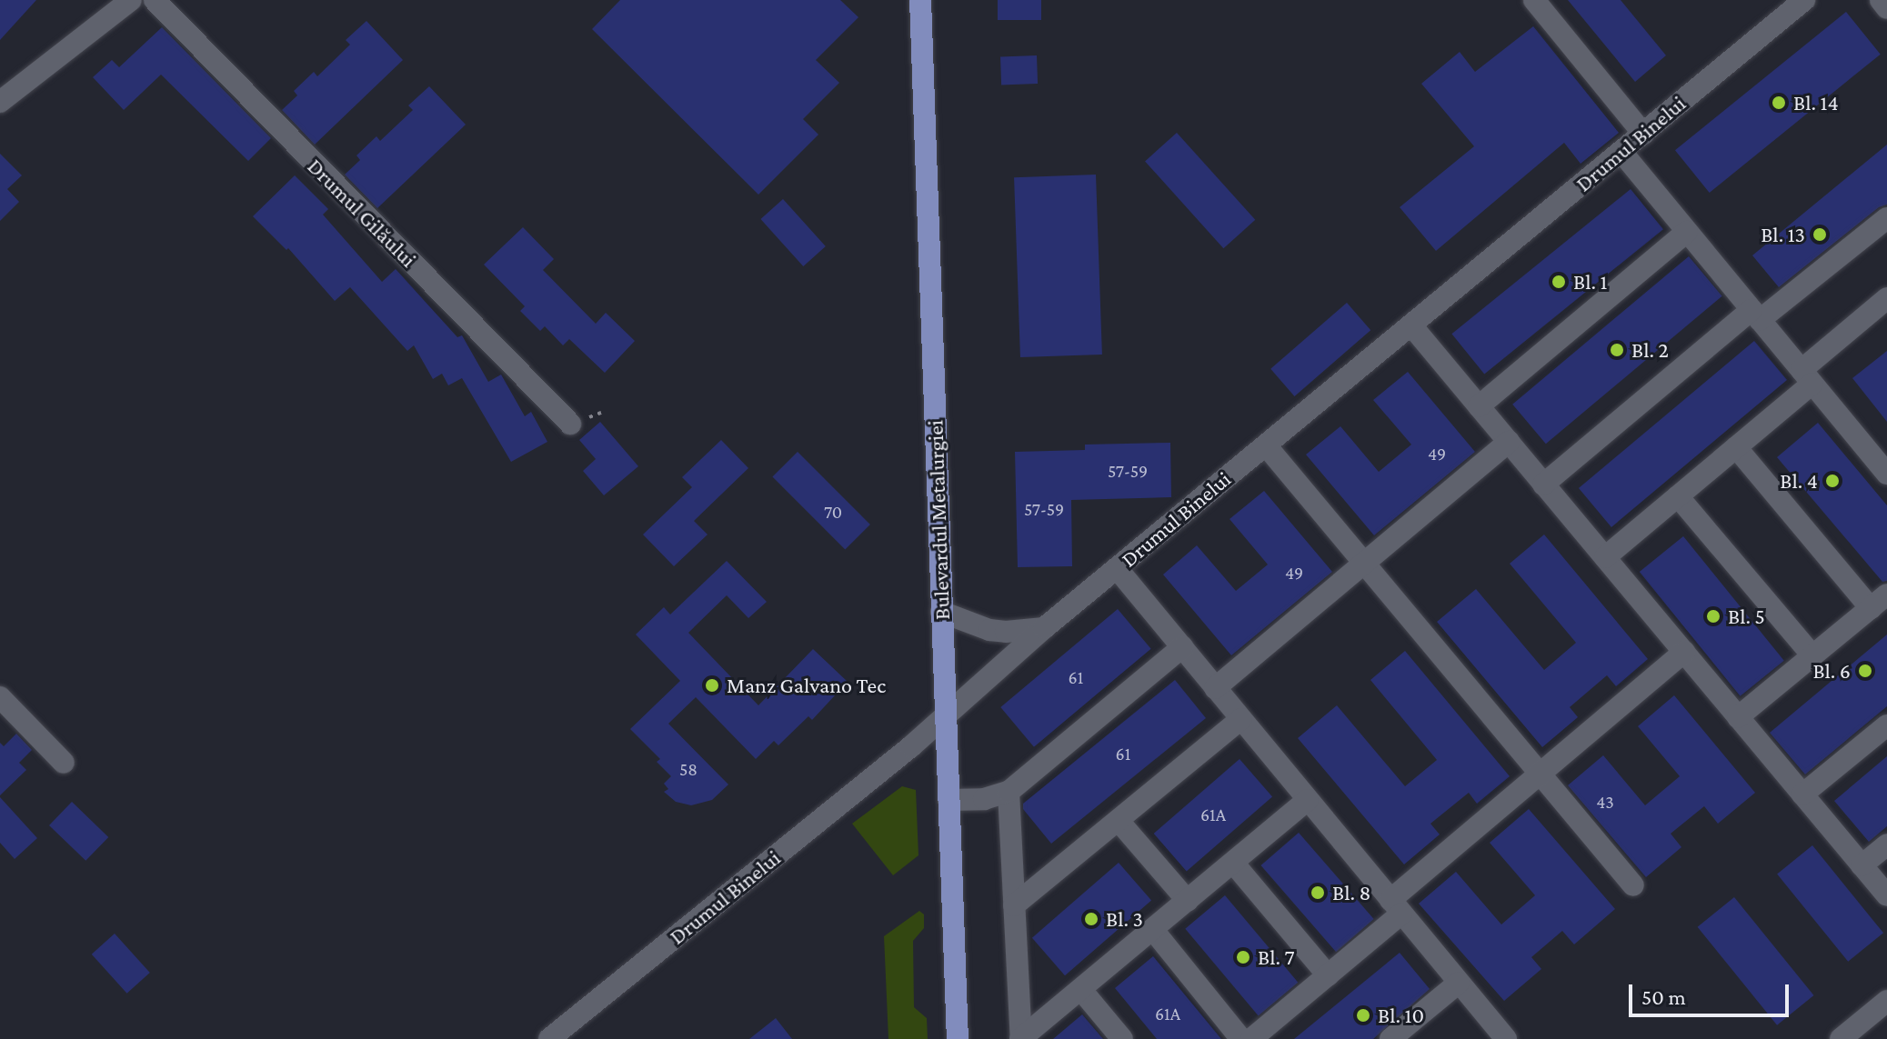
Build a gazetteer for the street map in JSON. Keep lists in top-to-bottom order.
{
  "streets": {
    "main road": ["Bulevardul Metalurgiei"],
    "street": ["Drumul Binelui", "Drumul Gilăului"]
  },
  "crossings": [
    ["Drumul Binelui", "Bulevardul Metalurgiei"]
  ],
  "places": [
    "Bl. 14",
    "Bl. 13",
    "Bl. 1",
    "Bl. 2",
    "Bl. 4",
    "Bl. 5",
    "Bl. 6",
    "Manz Galvano Tec",
    "Bl. 8",
    "Bl. 3",
    "Bl. 7",
    "Bl. 10"
  ],
  "house_numbers": [
    "49",
    "57-59",
    "57-59",
    "70",
    "49",
    "61",
    "61",
    "58",
    "43",
    "61A",
    "61A"
  ],
  "scale_bar": "50 m"
}
